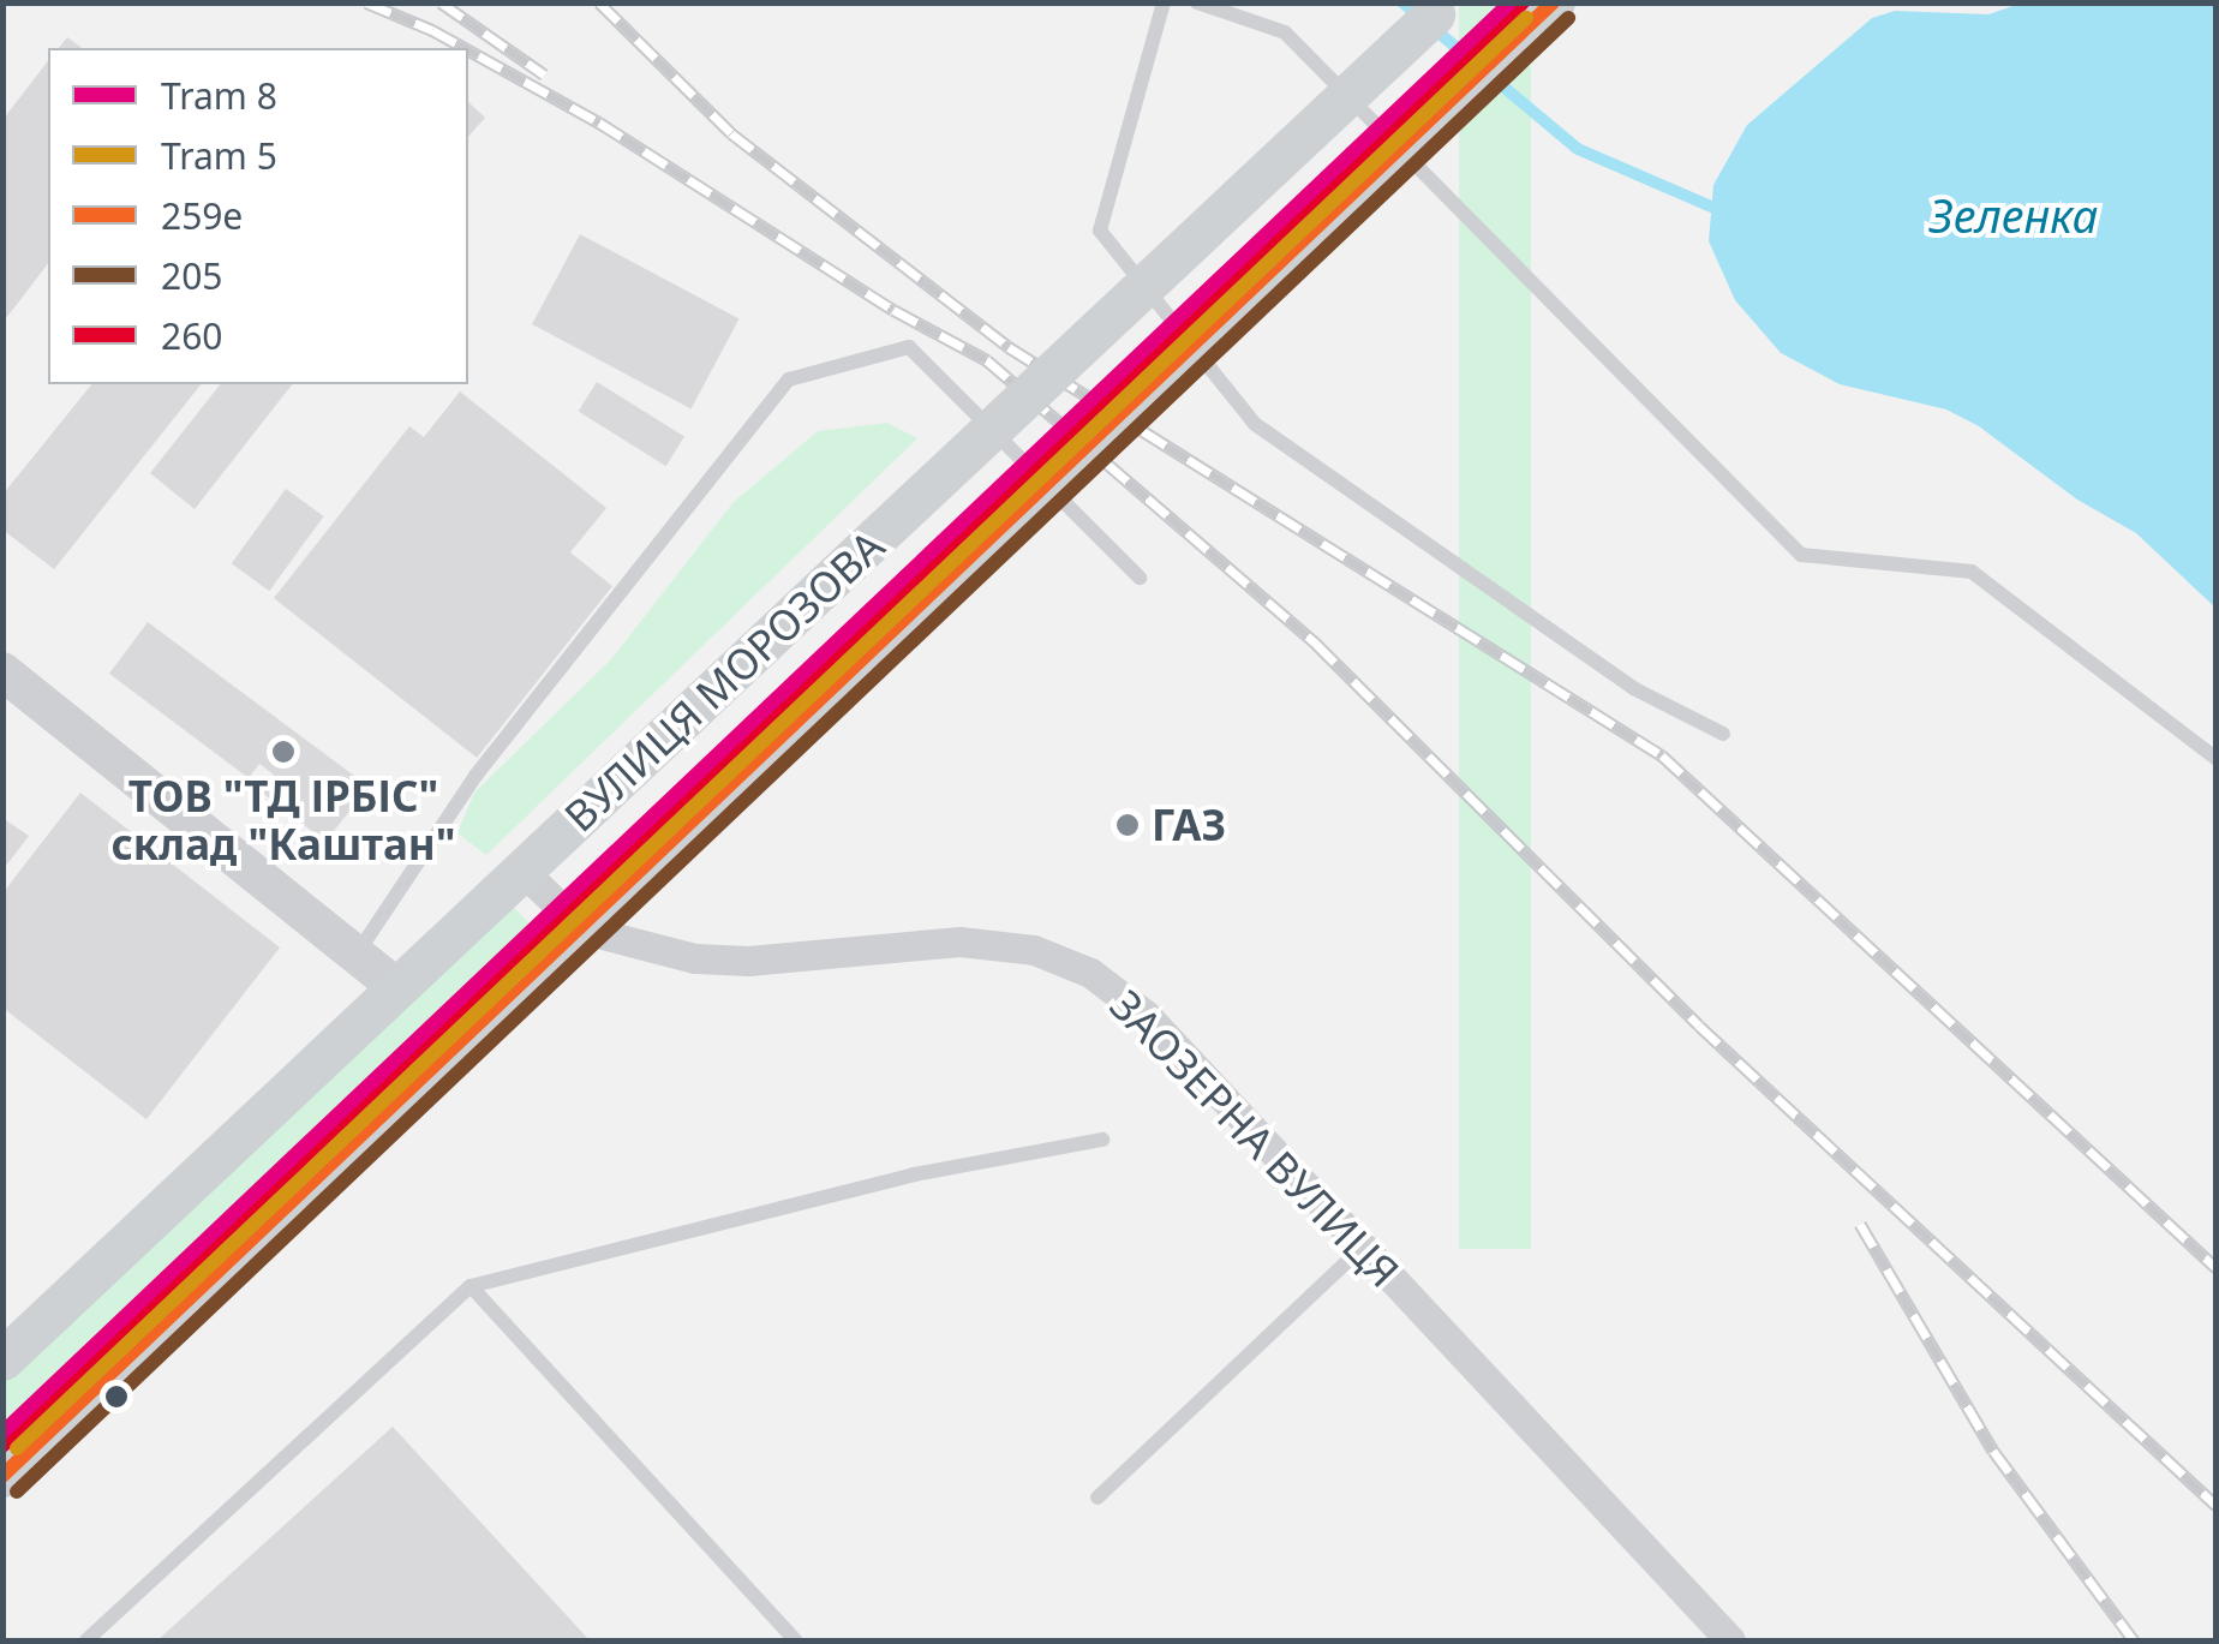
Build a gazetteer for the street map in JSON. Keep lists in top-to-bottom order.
{
  "streets": {
    "main road": ["ВУЛИЦЯ МОРОЗОВА"],
    "street": ["ЗАОЗЕРНА ВУЛИЦЯ"]
  },
  "crossings": [
    ["ВУЛИЦЯ МОРОЗОВА", "ЗАОЗЕРНА ВУЛИЦЯ"]
  ],
  "water": ["Зеленка"],
  "places": ["ТОВ \"ТД ІРБІС\" склад \"Каштан\"", "ГАЗ"],
  "lines": [
    "tram line 8",
    "transit line 259е",
    "transit line 260",
    "tram line 5",
    "transit line 205"
  ],
  "legend": [
    "Tram 8",
    "Tram 5",
    "259е",
    "205",
    "260"
  ]
}
